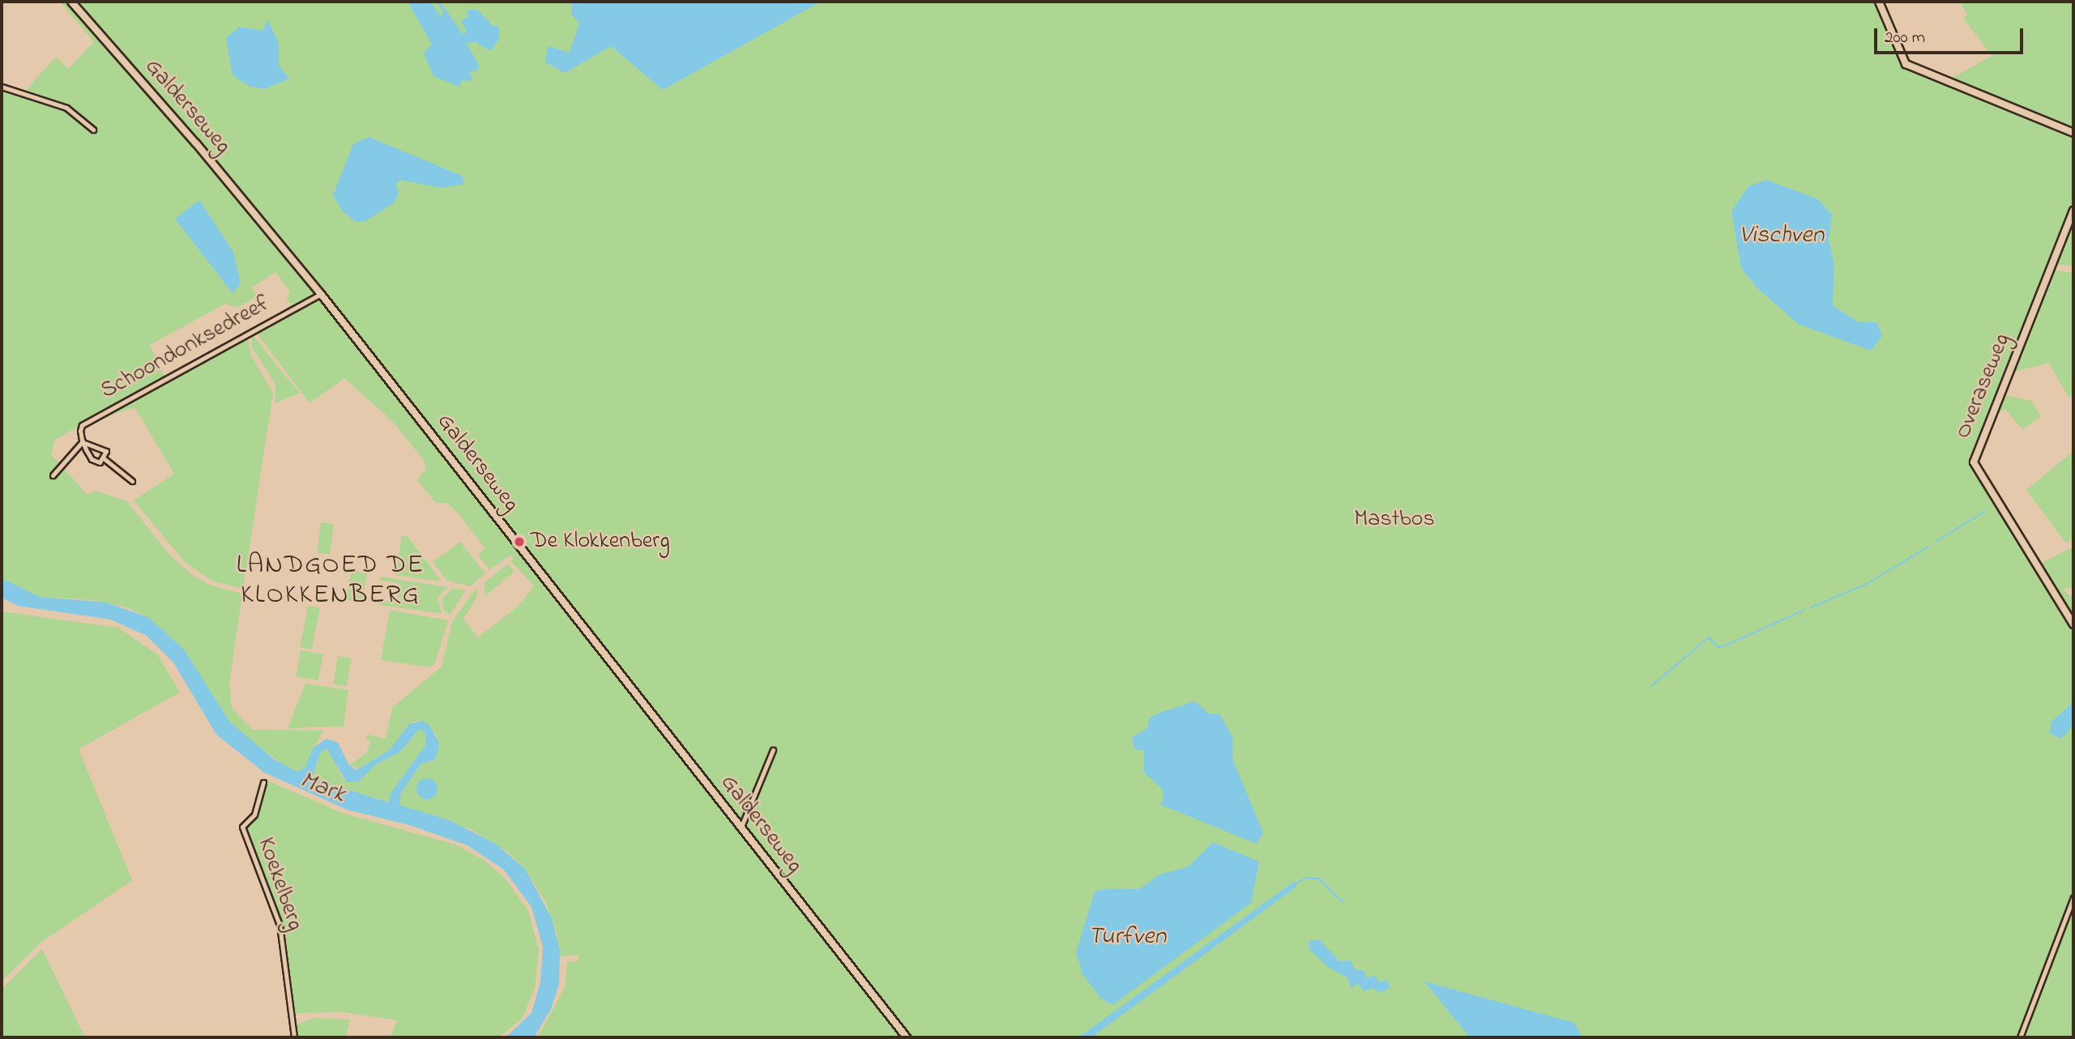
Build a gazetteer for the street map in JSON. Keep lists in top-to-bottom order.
{
  "streets": {
    "street": [
      "Galderseweg",
      "Schoondonksedreef",
      "Overaseweg",
      "Koekelberg"
    ]
  },
  "crossings": [
    ["Galderseweg", "Schoondonksedreef"]
  ],
  "districts": ["LANDGOED DE KLOKKENBERG"],
  "water": ["Vischven", "Mark", "Turfven"],
  "parks": ["Mastbos"],
  "places": ["De Klokkenberg"],
  "scale_bar": "200 m"
}
